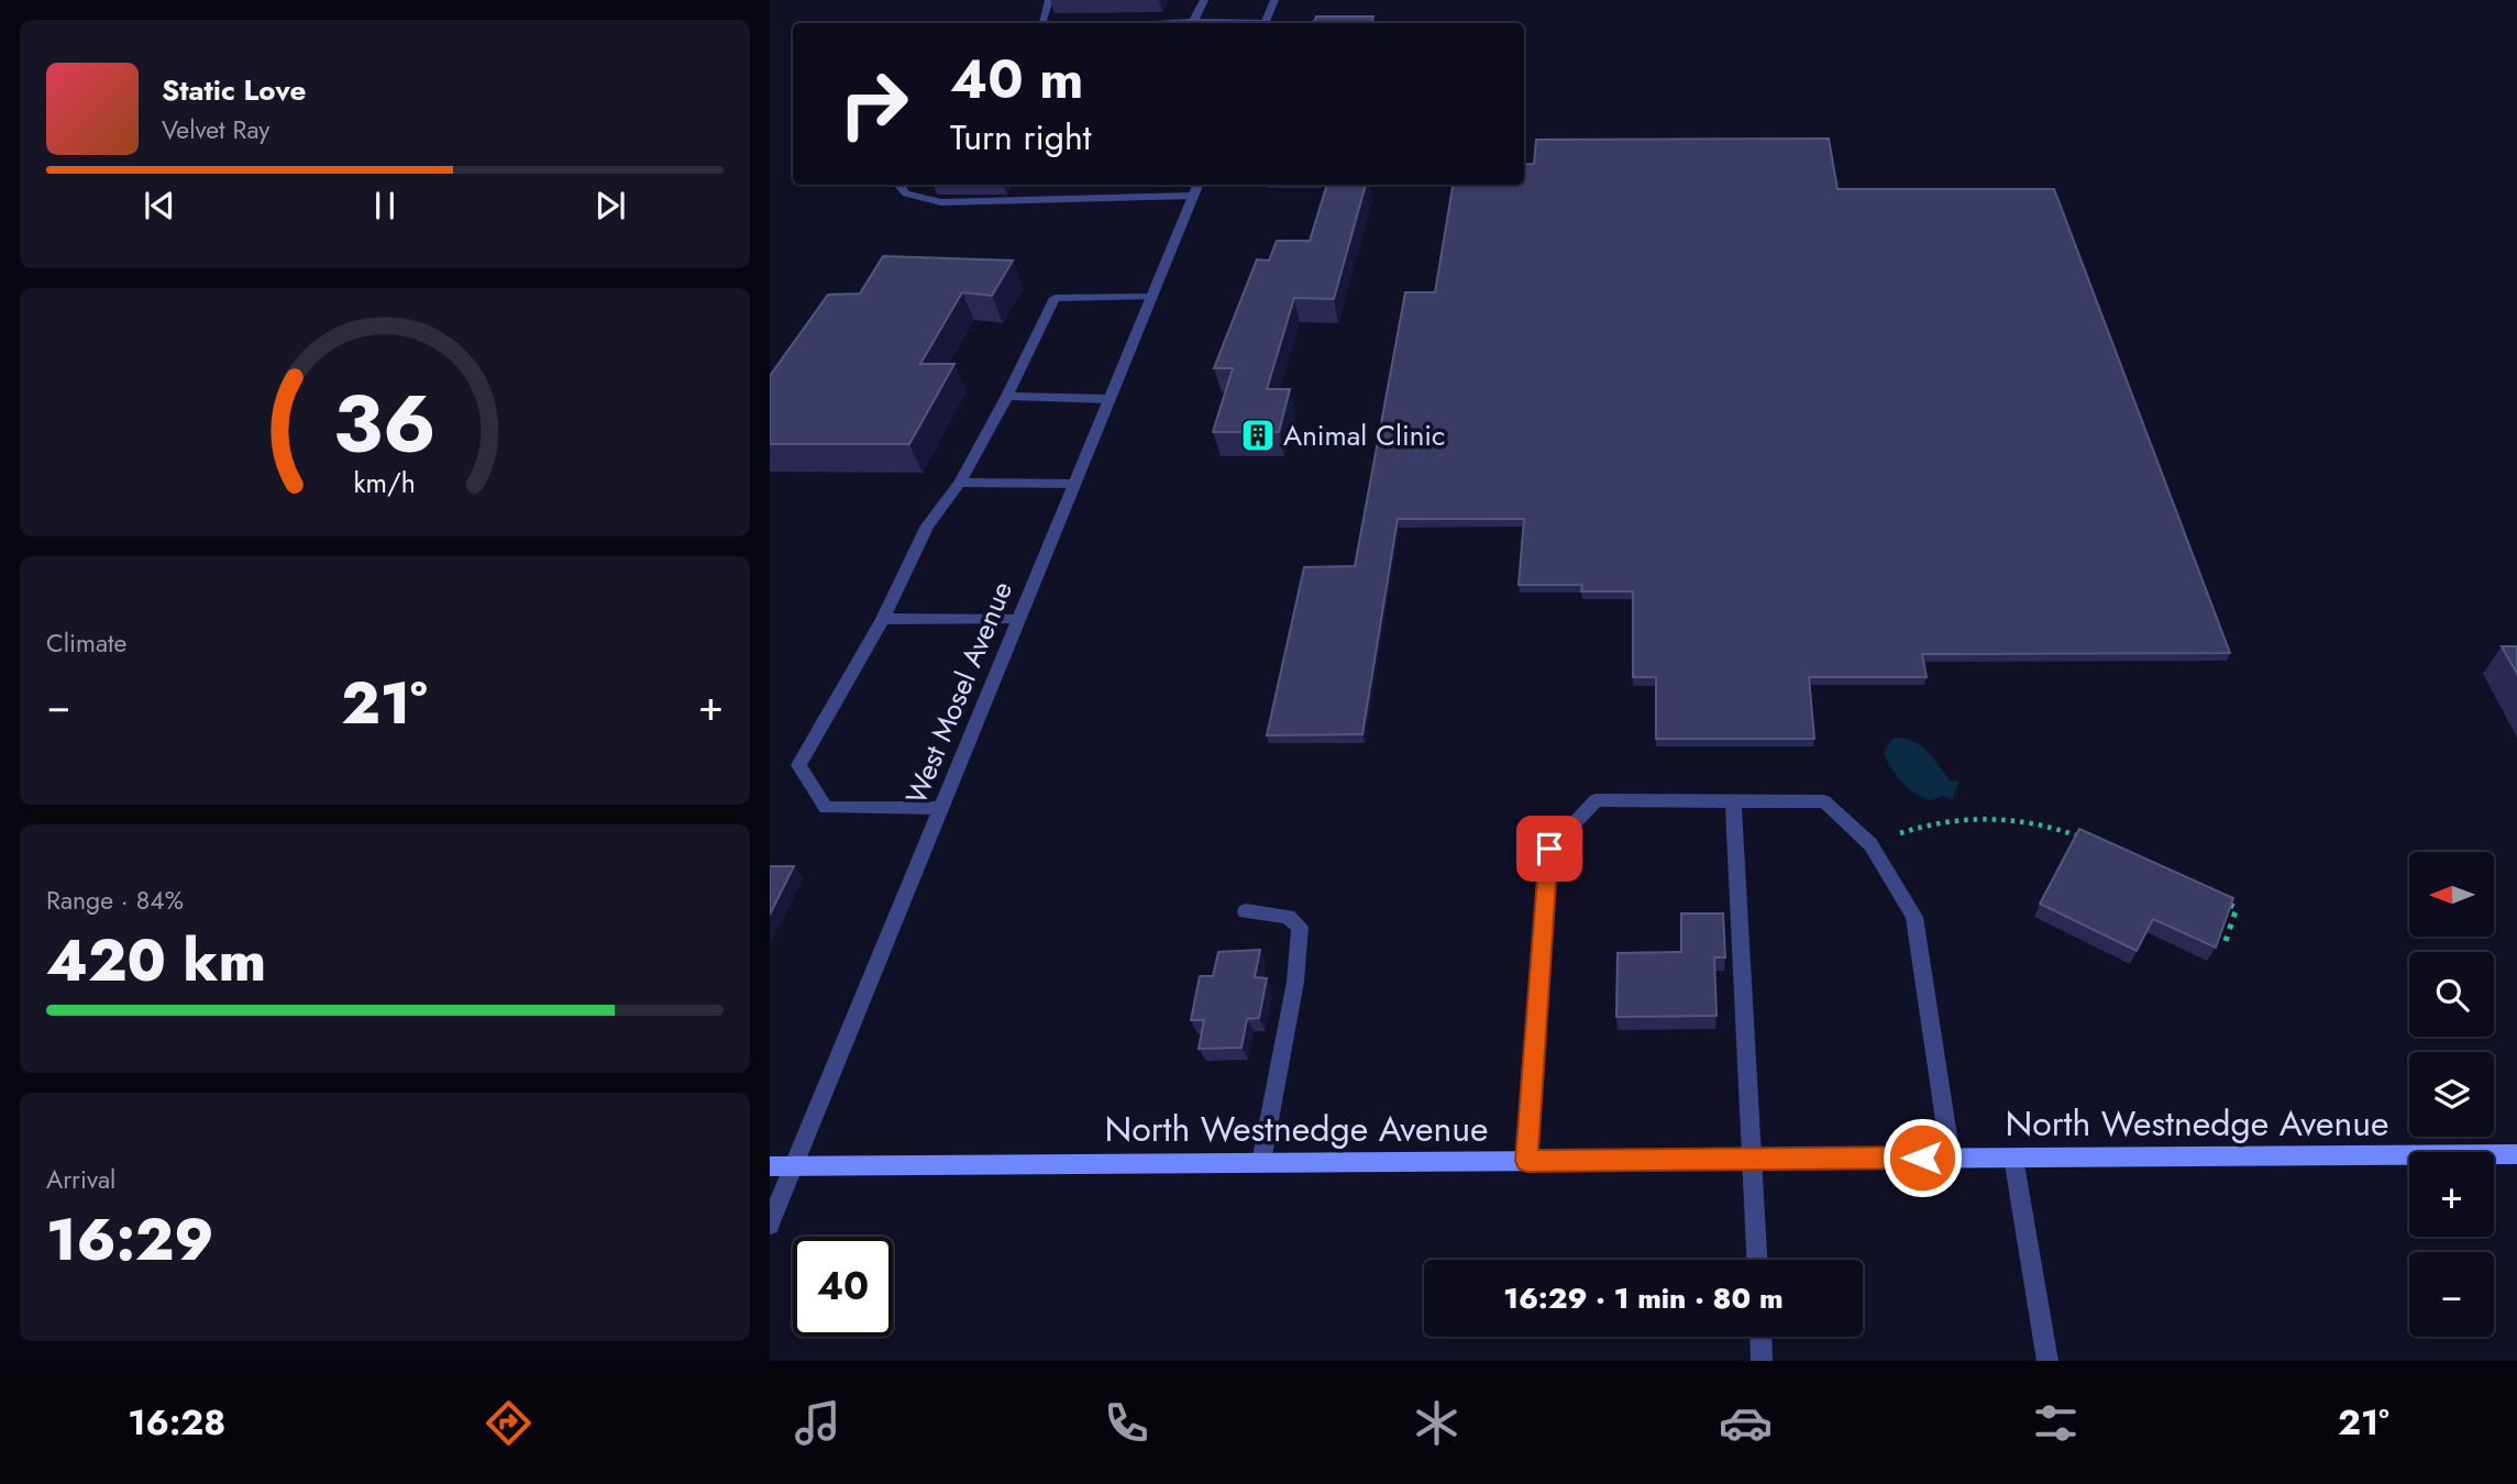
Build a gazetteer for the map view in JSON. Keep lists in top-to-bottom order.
{
  "streets": {
    "street": ["West Mosel Avenue", "North Westnedge Avenue"]
  },
  "crossings": [
    ["West Mosel Avenue", "North Westnedge Avenue"]
  ],
  "places": {
    "building": ["Animal Clinic"]
  },
  "north": "left",
  "page": {
    "turn": ["40 m", "Turn right"],
    "song": ["Static Love", "Velvet Ray"],
    "tile": [
      "Climate",
      ["Range · 84%", "420 km"],
      ["Arrival", "16:29"]
    ],
    "heat": ["−", "21°", "+"],
    "map_buttons": ["+", "−"],
    "limit": "40",
    "trip": "16:29 · 1 min · 80 m",
    "tabs": ["16:28", "21°"],
    "gauge": ["36", "km/h"]
  }
}
